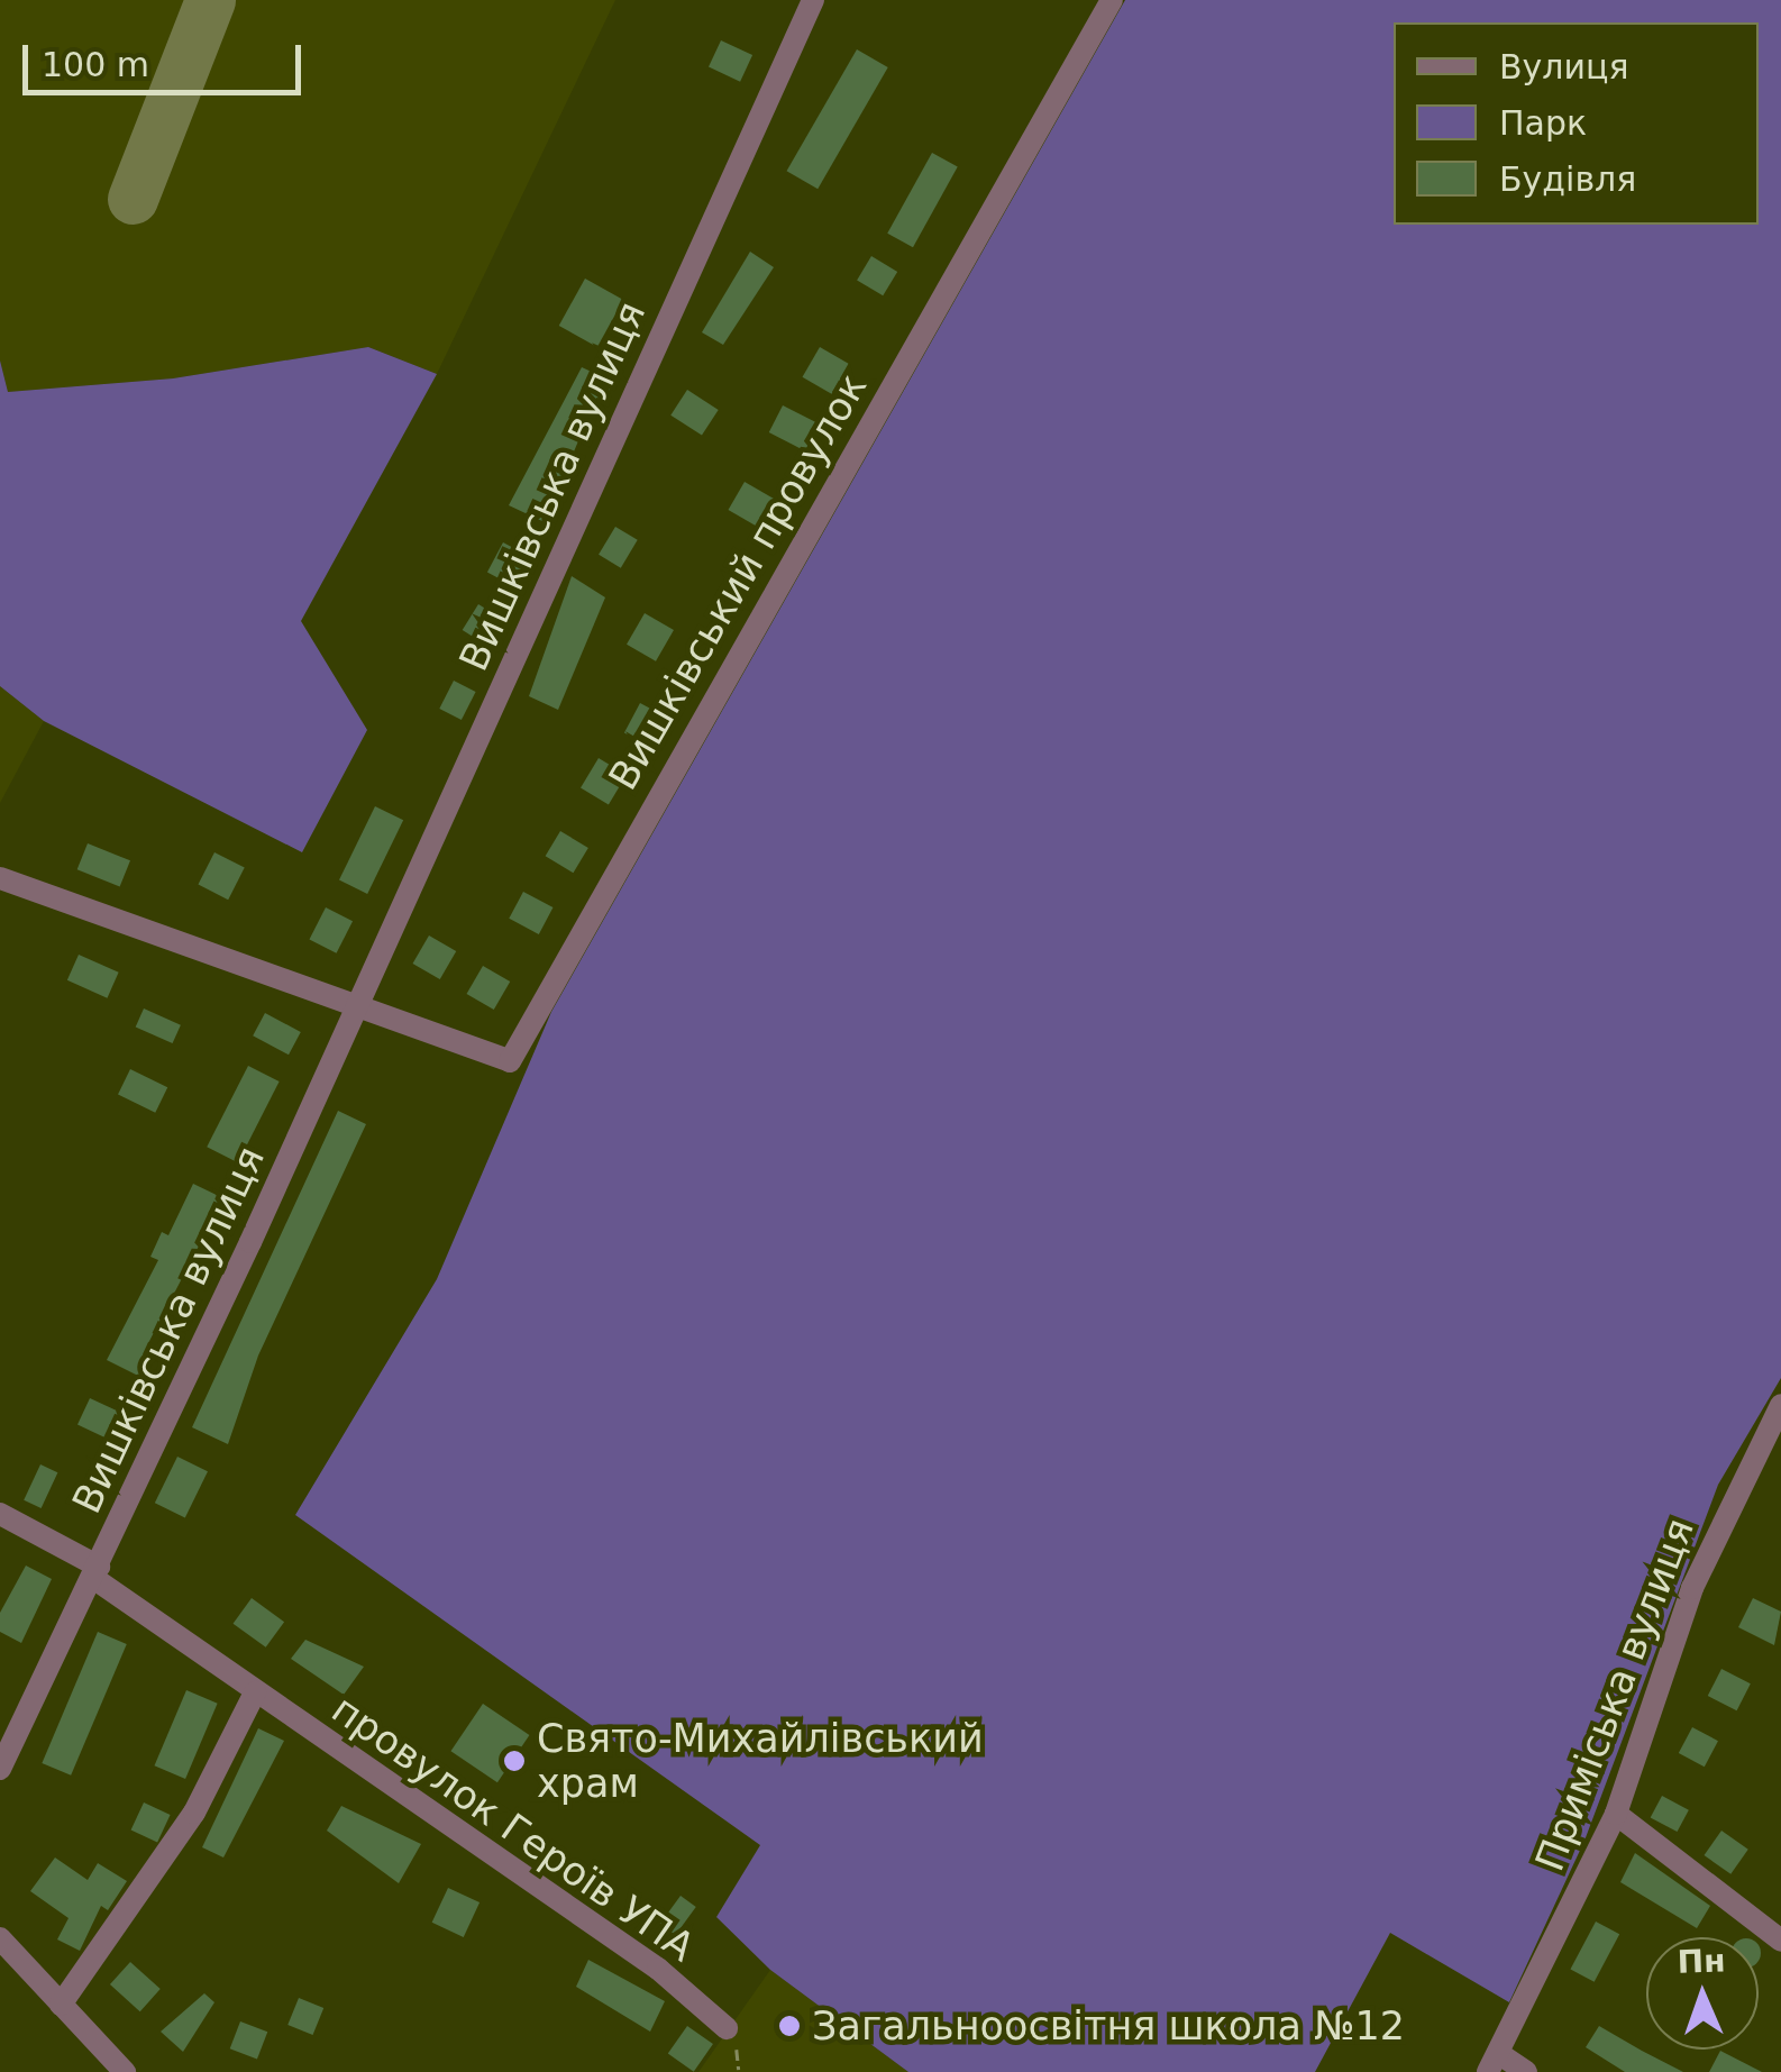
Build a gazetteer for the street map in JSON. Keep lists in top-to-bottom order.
{
  "streets": {
    "street": [
      "Вишківська вулиця",
      "Вишківський провулок",
      "Приміська вулиця",
      "провулок Героїв УПА"
    ]
  },
  "crossings": [
    ["Вишківська вулиця", "Вишківський провулок"],
    ["Вишківська вулиця", "провулок Героїв УПА"]
  ],
  "places": ["Свято-Михайлівський храм", "Загальноосвітня школа №12"],
  "legend": ["Вулиця", "Парк", "Будівля"],
  "scale_bar": "100 m",
  "north": "top"
}
